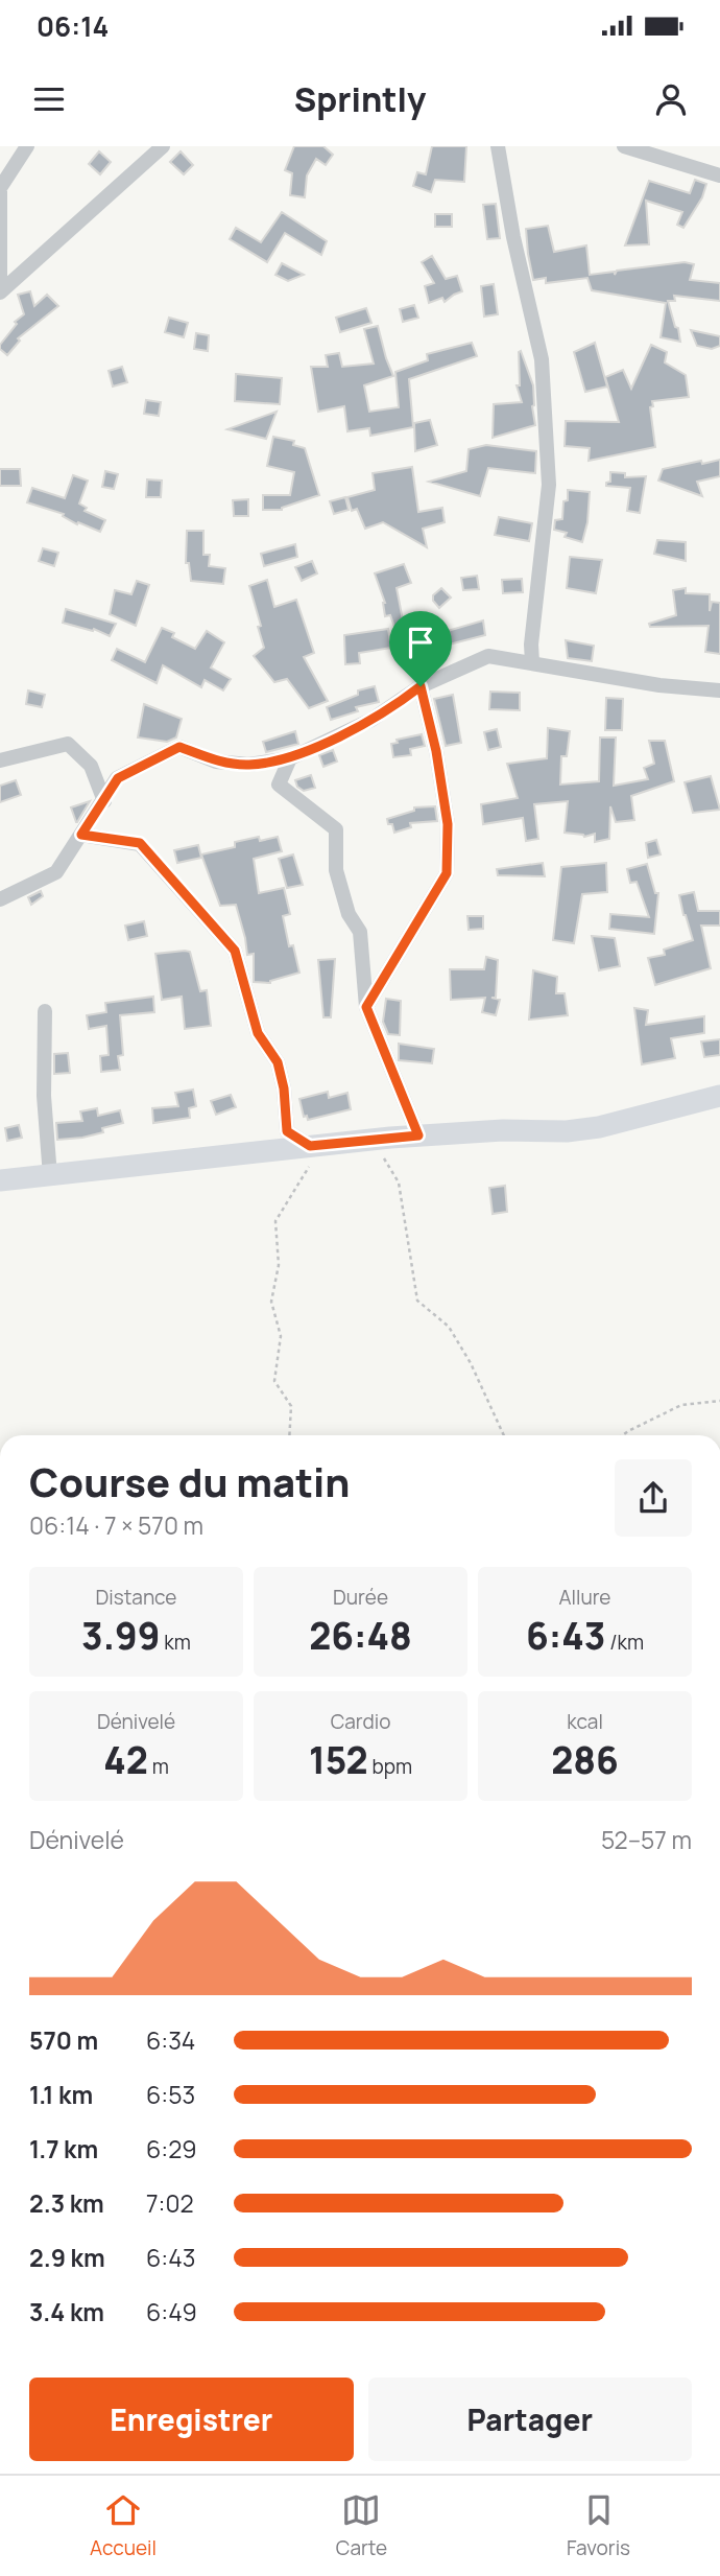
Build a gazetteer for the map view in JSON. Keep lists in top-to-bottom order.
{
  "page": {
    "status": "06:14",
    "header": "Sprintly",
    "heading": ["Course du matin", "06:14 · 7 × 570 m"],
    "stats": [
      ["Distance", "3.99 km"],
      ["Durée", "26:48"],
      ["Allure", "6:43 /km"],
      ["Dénivelé", "42 m"],
      ["Cardio", "152 bpm"],
      ["kcal", "286"]
    ],
    "chart": ["Dénivelé", "52–57 m"],
    "list": [
      {
        "name": "570 m",
        "note": "6:34"
      },
      {
        "name": "1.1 km",
        "note": "6:53"
      },
      {
        "name": "1.7 km",
        "note": "6:29"
      },
      {
        "name": "2.3 km",
        "note": "7:02"
      },
      {
        "name": "2.9 km",
        "note": "6:43"
      },
      {
        "name": "3.4 km",
        "note": "6:49"
      }
    ],
    "buttons": ["Enregistrer", "Partager"],
    "tabs": ["Accueil", "Carte", "Favoris"]
  }
}
